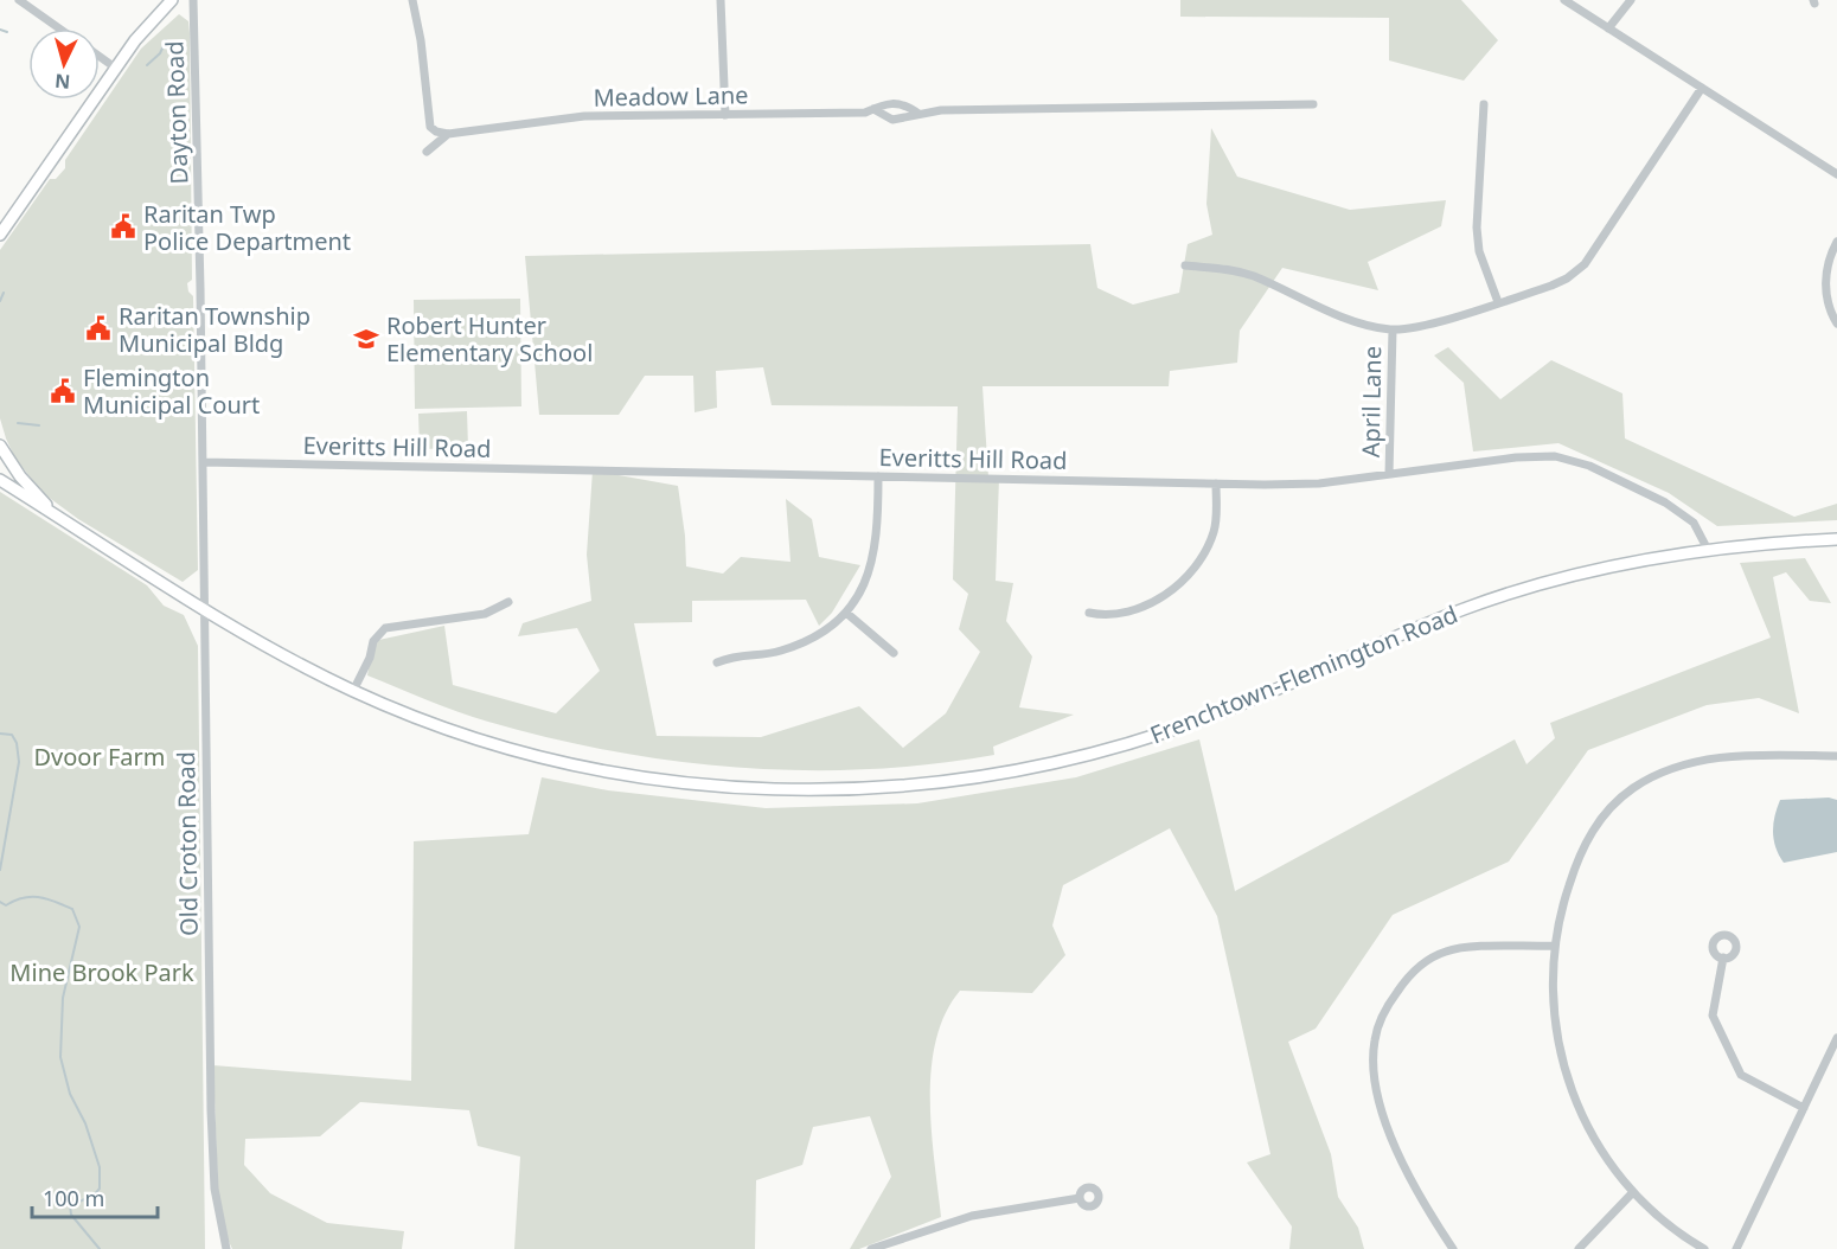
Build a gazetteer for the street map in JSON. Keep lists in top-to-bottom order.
{
  "streets": {
    "main road": ["Frenchtown-Flemington Road"],
    "street": [
      "Meadow Lane",
      "Dayton Road",
      "April Lane",
      "Everitts Hill Road",
      "Old Croton Road"
    ]
  },
  "crossings": [
    ["Dayton Road", "Everitts Hill Road"],
    ["Dayton Road", "Frenchtown-Flemington Road"],
    ["Dayton Road", "Old Croton Road"],
    ["April Lane", "Everitts Hill Road"],
    ["Everitts Hill Road", "Frenchtown-Flemington Road"],
    ["Frenchtown-Flemington Road", "Old Croton Road"]
  ],
  "parks": ["Dvoor Farm", "Mine Brook Park"],
  "places": {
    "public building": ["Raritan Twp Police Department", "Raritan Township Municipal Bldg", "Flemington Municipal Court"],
    "school or university": ["Robert Hunter Elementary School"]
  },
  "scale_bar": "100 m",
  "north": "bottom"
}
